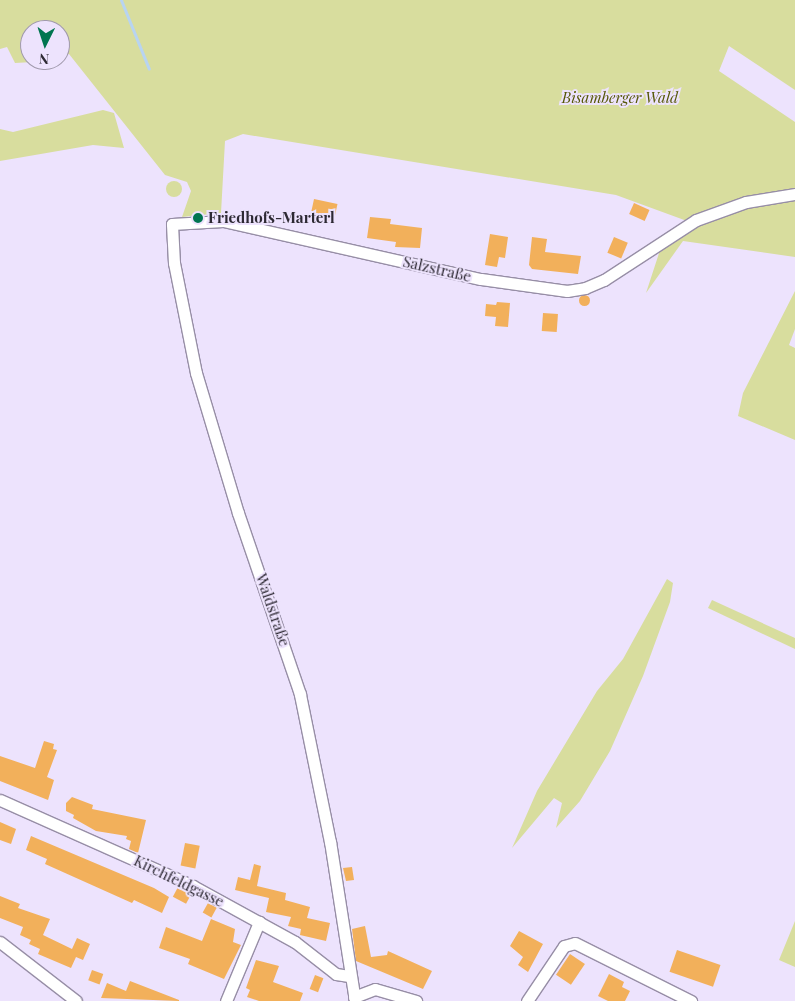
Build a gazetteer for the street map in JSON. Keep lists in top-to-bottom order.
{
  "streets": {
    "street": ["Salzstraße", "Waldstraße", "Kirchfeldgasse"]
  },
  "crossings": [
    ["Salzstraße", "Waldstraße"],
    ["Waldstraße", "Kirchfeldgasse"]
  ],
  "parks": ["Bisamberger Wald"],
  "places": ["Friedhofs-Marterl"],
  "north": "bottom"
}
